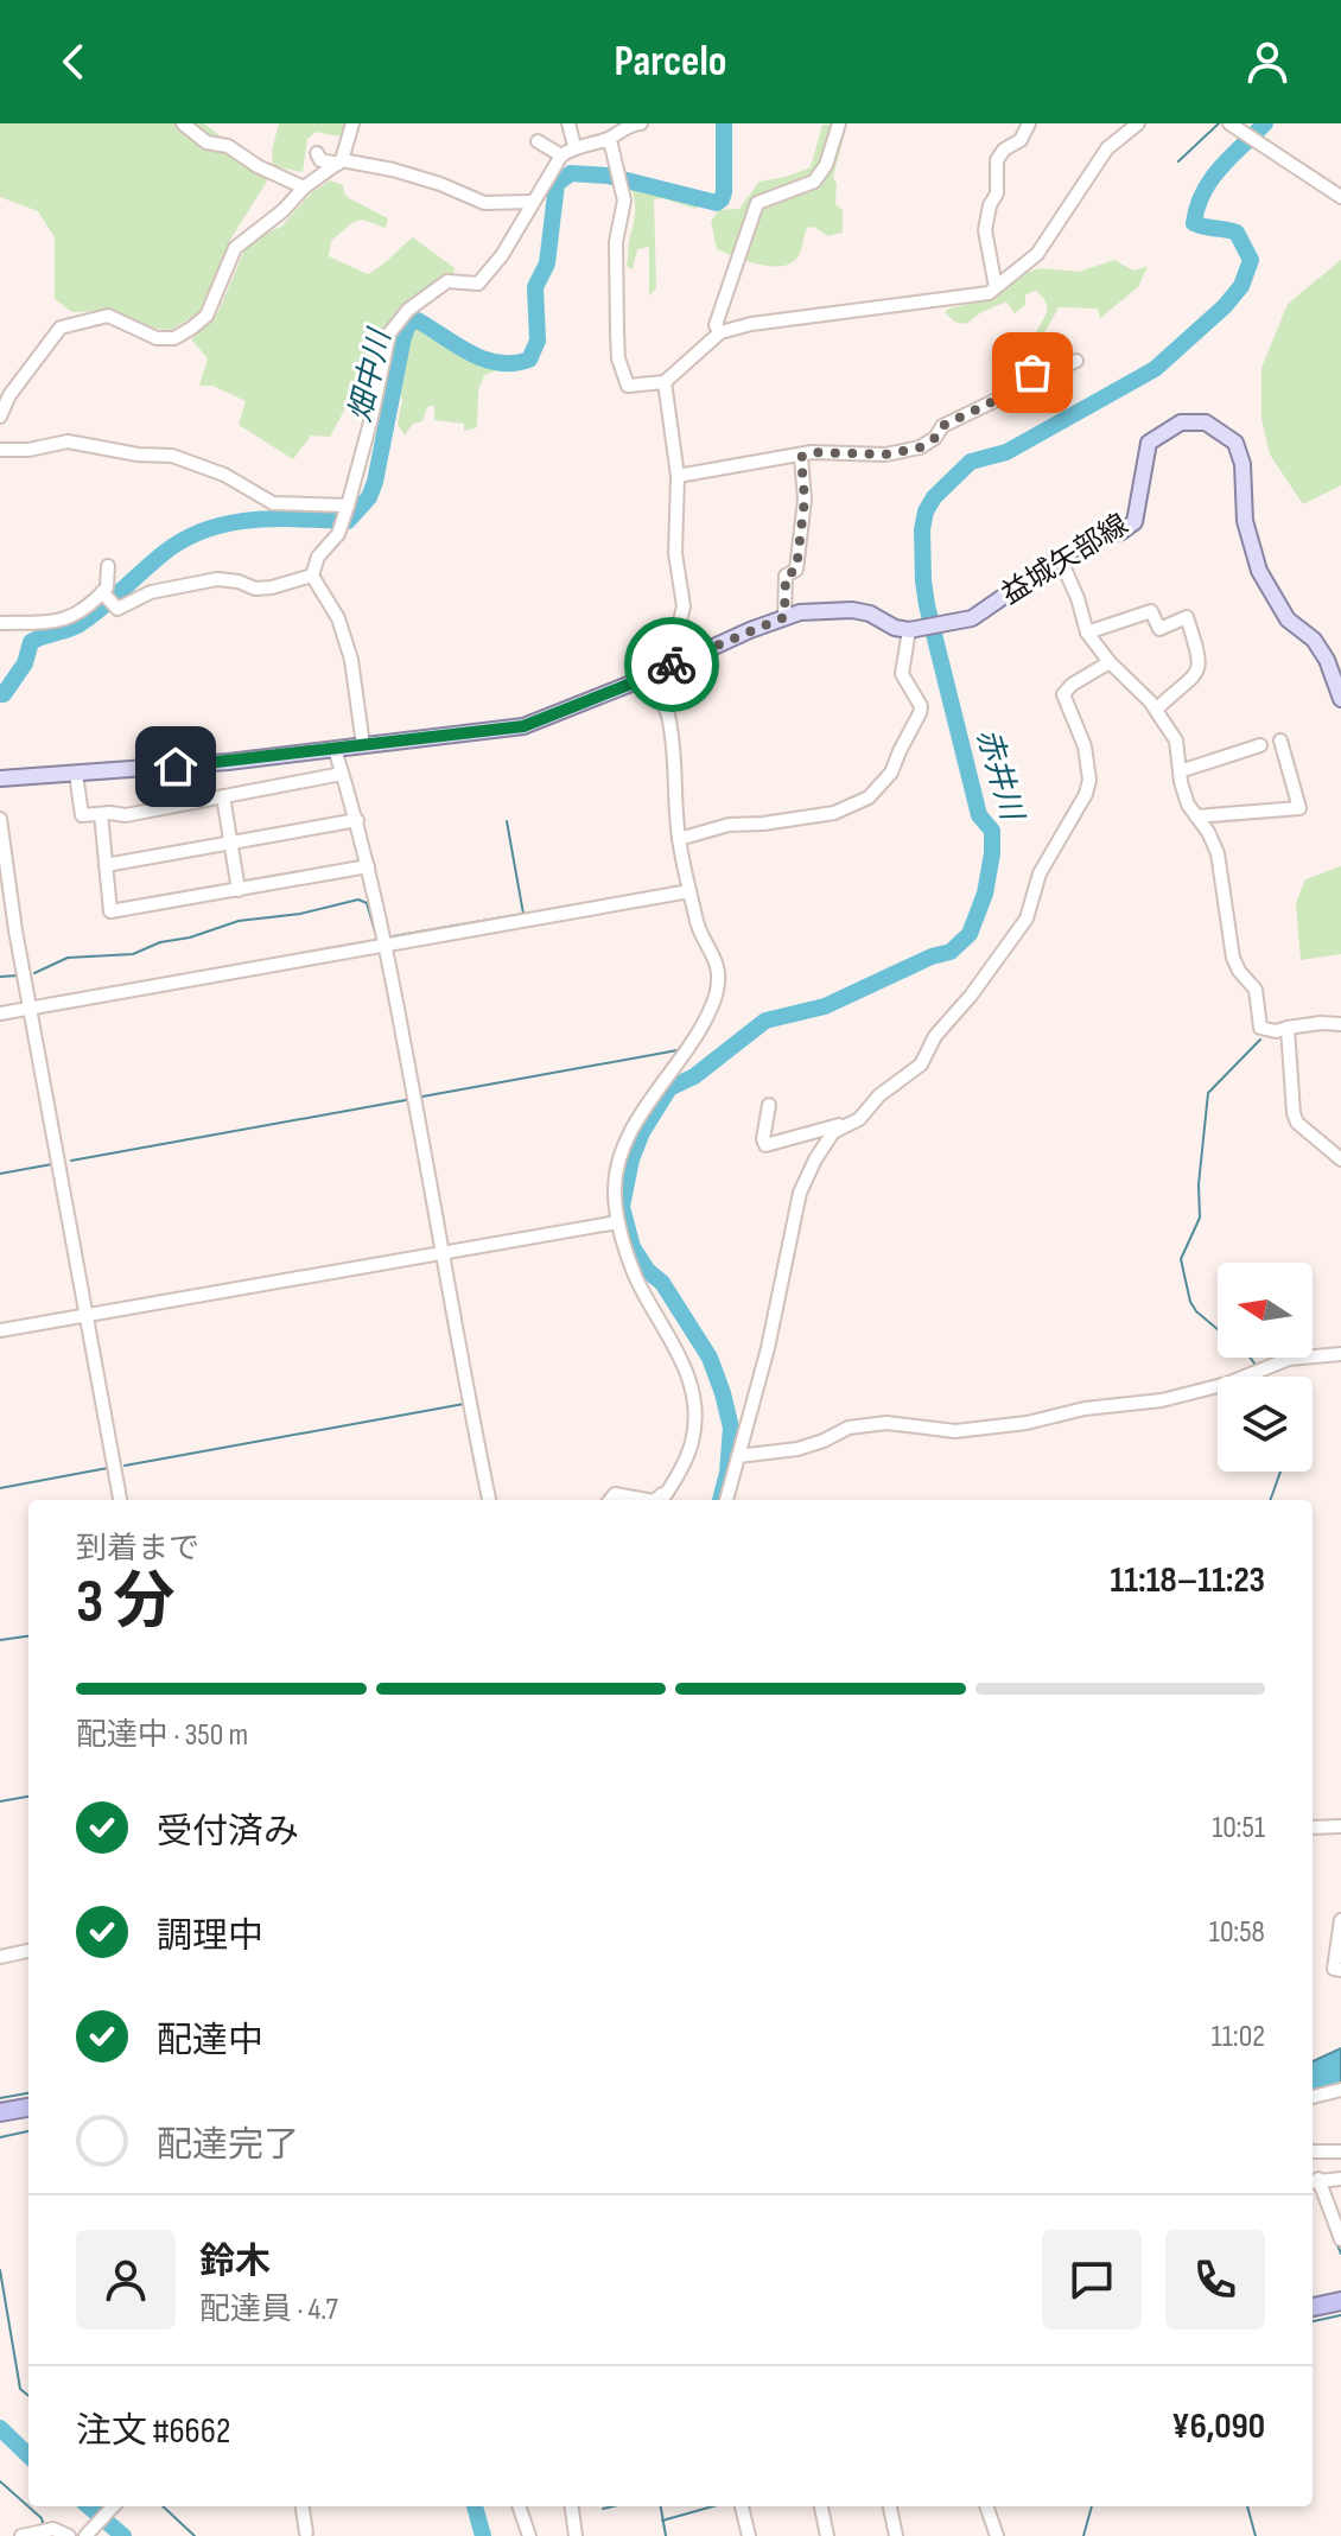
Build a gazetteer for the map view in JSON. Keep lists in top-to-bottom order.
{
  "streets": {
    "main road": ["益城矢部線"]
  },
  "water": ["畑中川", "赤井川"],
  "north": "left",
  "page": {
    "header": "Parcelo",
    "heading": ["3 分", "到着まで", "11:18–11:23"],
    "panel": [
      "鈴木",
      "配達員 · 4.7",
      "注文 #6662",
      "¥6,090"
    ],
    "bar": "配達中 · 350 m",
    "list": [
      ["受付済み", "10:51"],
      ["調理中", "10:58"],
      ["配達中", "11:02"],
      "配達完了"
    ]
  }
}
